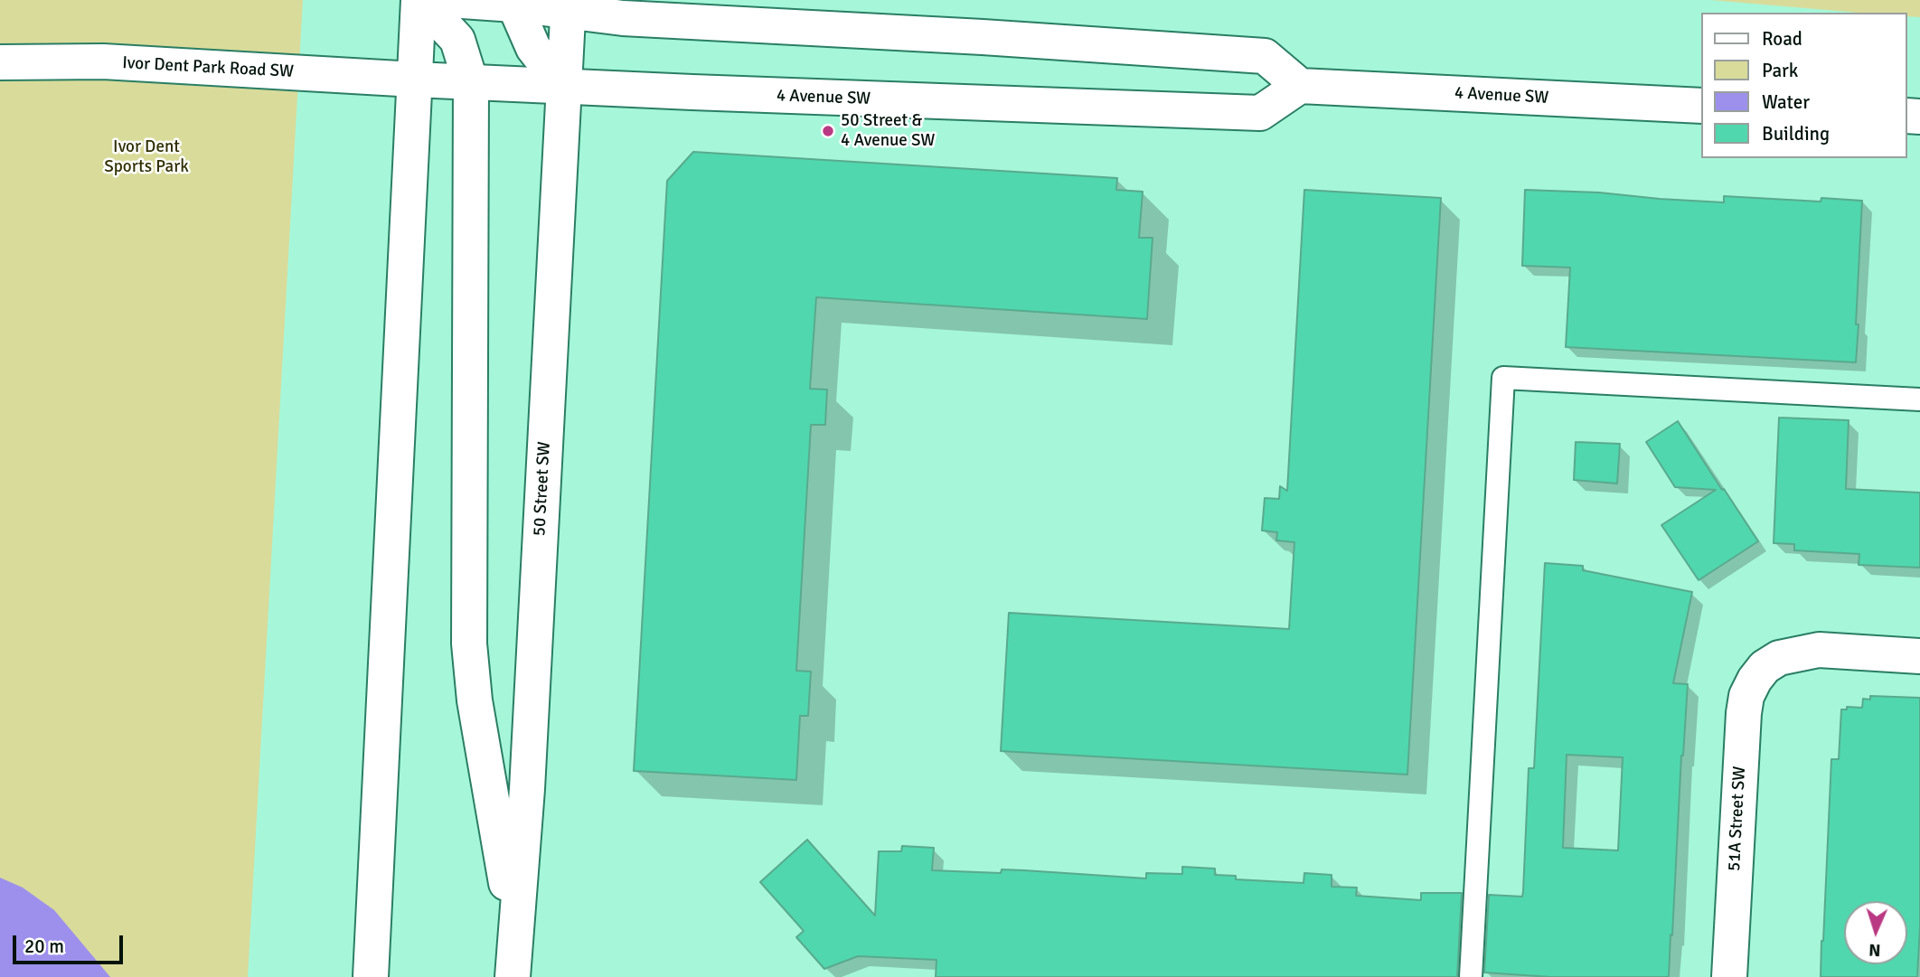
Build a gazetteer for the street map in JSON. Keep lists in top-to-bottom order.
{
  "streets": {
    "street": [
      "Ivor Dent Park Road SW",
      "4 Avenue SW",
      "50 Street SW",
      "51A Street SW"
    ]
  },
  "crossings": [
    ["Ivor Dent Park Road SW", "4 Avenue SW"],
    ["4 Avenue SW", "50 Street SW"]
  ],
  "parks": ["Ivor Dent Sports Park"],
  "places": ["50 Street & 4 Avenue SW"],
  "legend": [
    "Road",
    "Park",
    "Water",
    "Building"
  ],
  "scale_bar": "20 m",
  "north": "bottom"
}
